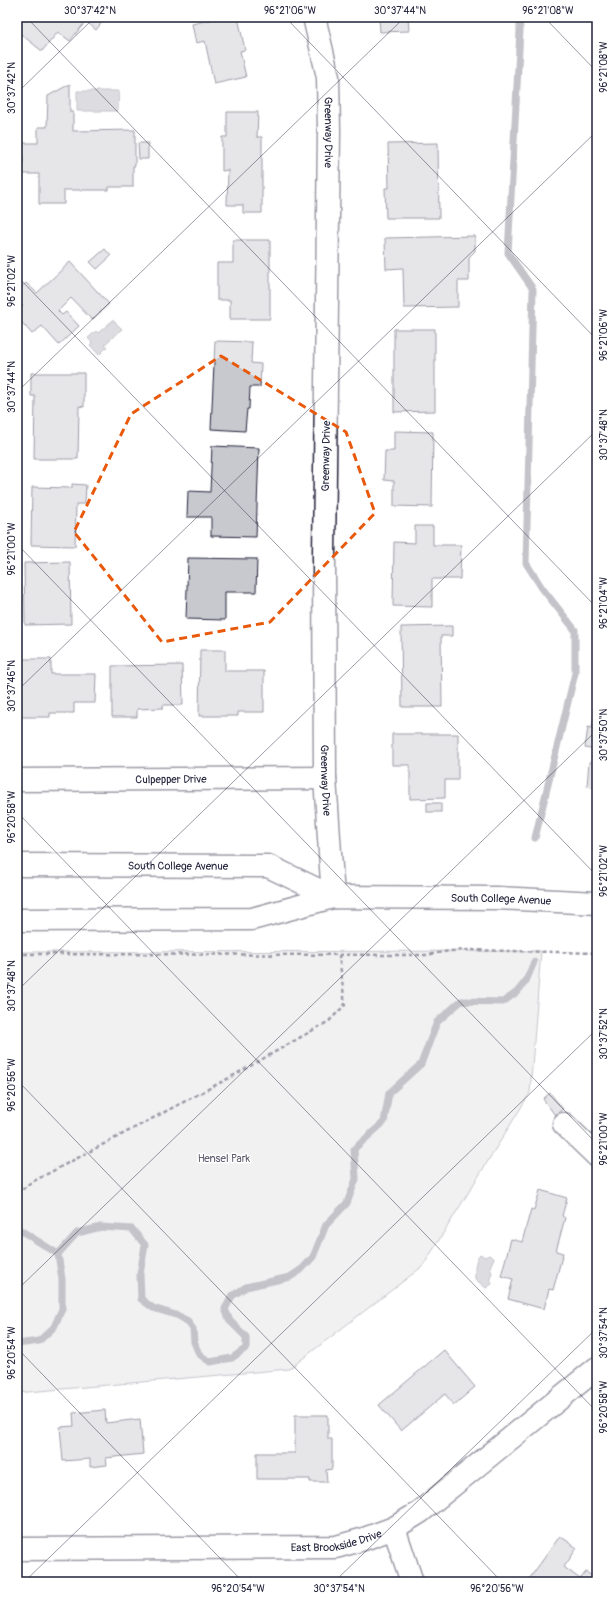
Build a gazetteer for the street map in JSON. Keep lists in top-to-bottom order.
{
  "streets": {
    "street": [
      "Greenway Drive",
      "Culpepper Drive",
      "South College Avenue",
      "East Brookside Drive"
    ]
  },
  "crossings": [
    ["Greenway Drive", "Culpepper Drive"],
    ["Greenway Drive", "South College Avenue"]
  ],
  "parks": ["Hensel Park"],
  "coordinates": [
    "30°37'42\"N",
    "96°21'06\"W",
    "30°37'44\"N",
    "96°21'08\"W",
    "96°21'02\"W",
    "30°37'48\"N",
    "96°21'00\"W",
    "96°21'04\"W",
    "30°37'46\"N",
    "30°37'50\"N",
    "96°20'58\"W",
    "30°37'52\"N",
    "96°20'56\"W",
    "30°37'54\"N",
    "96°20'54\"W"
  ]
}
